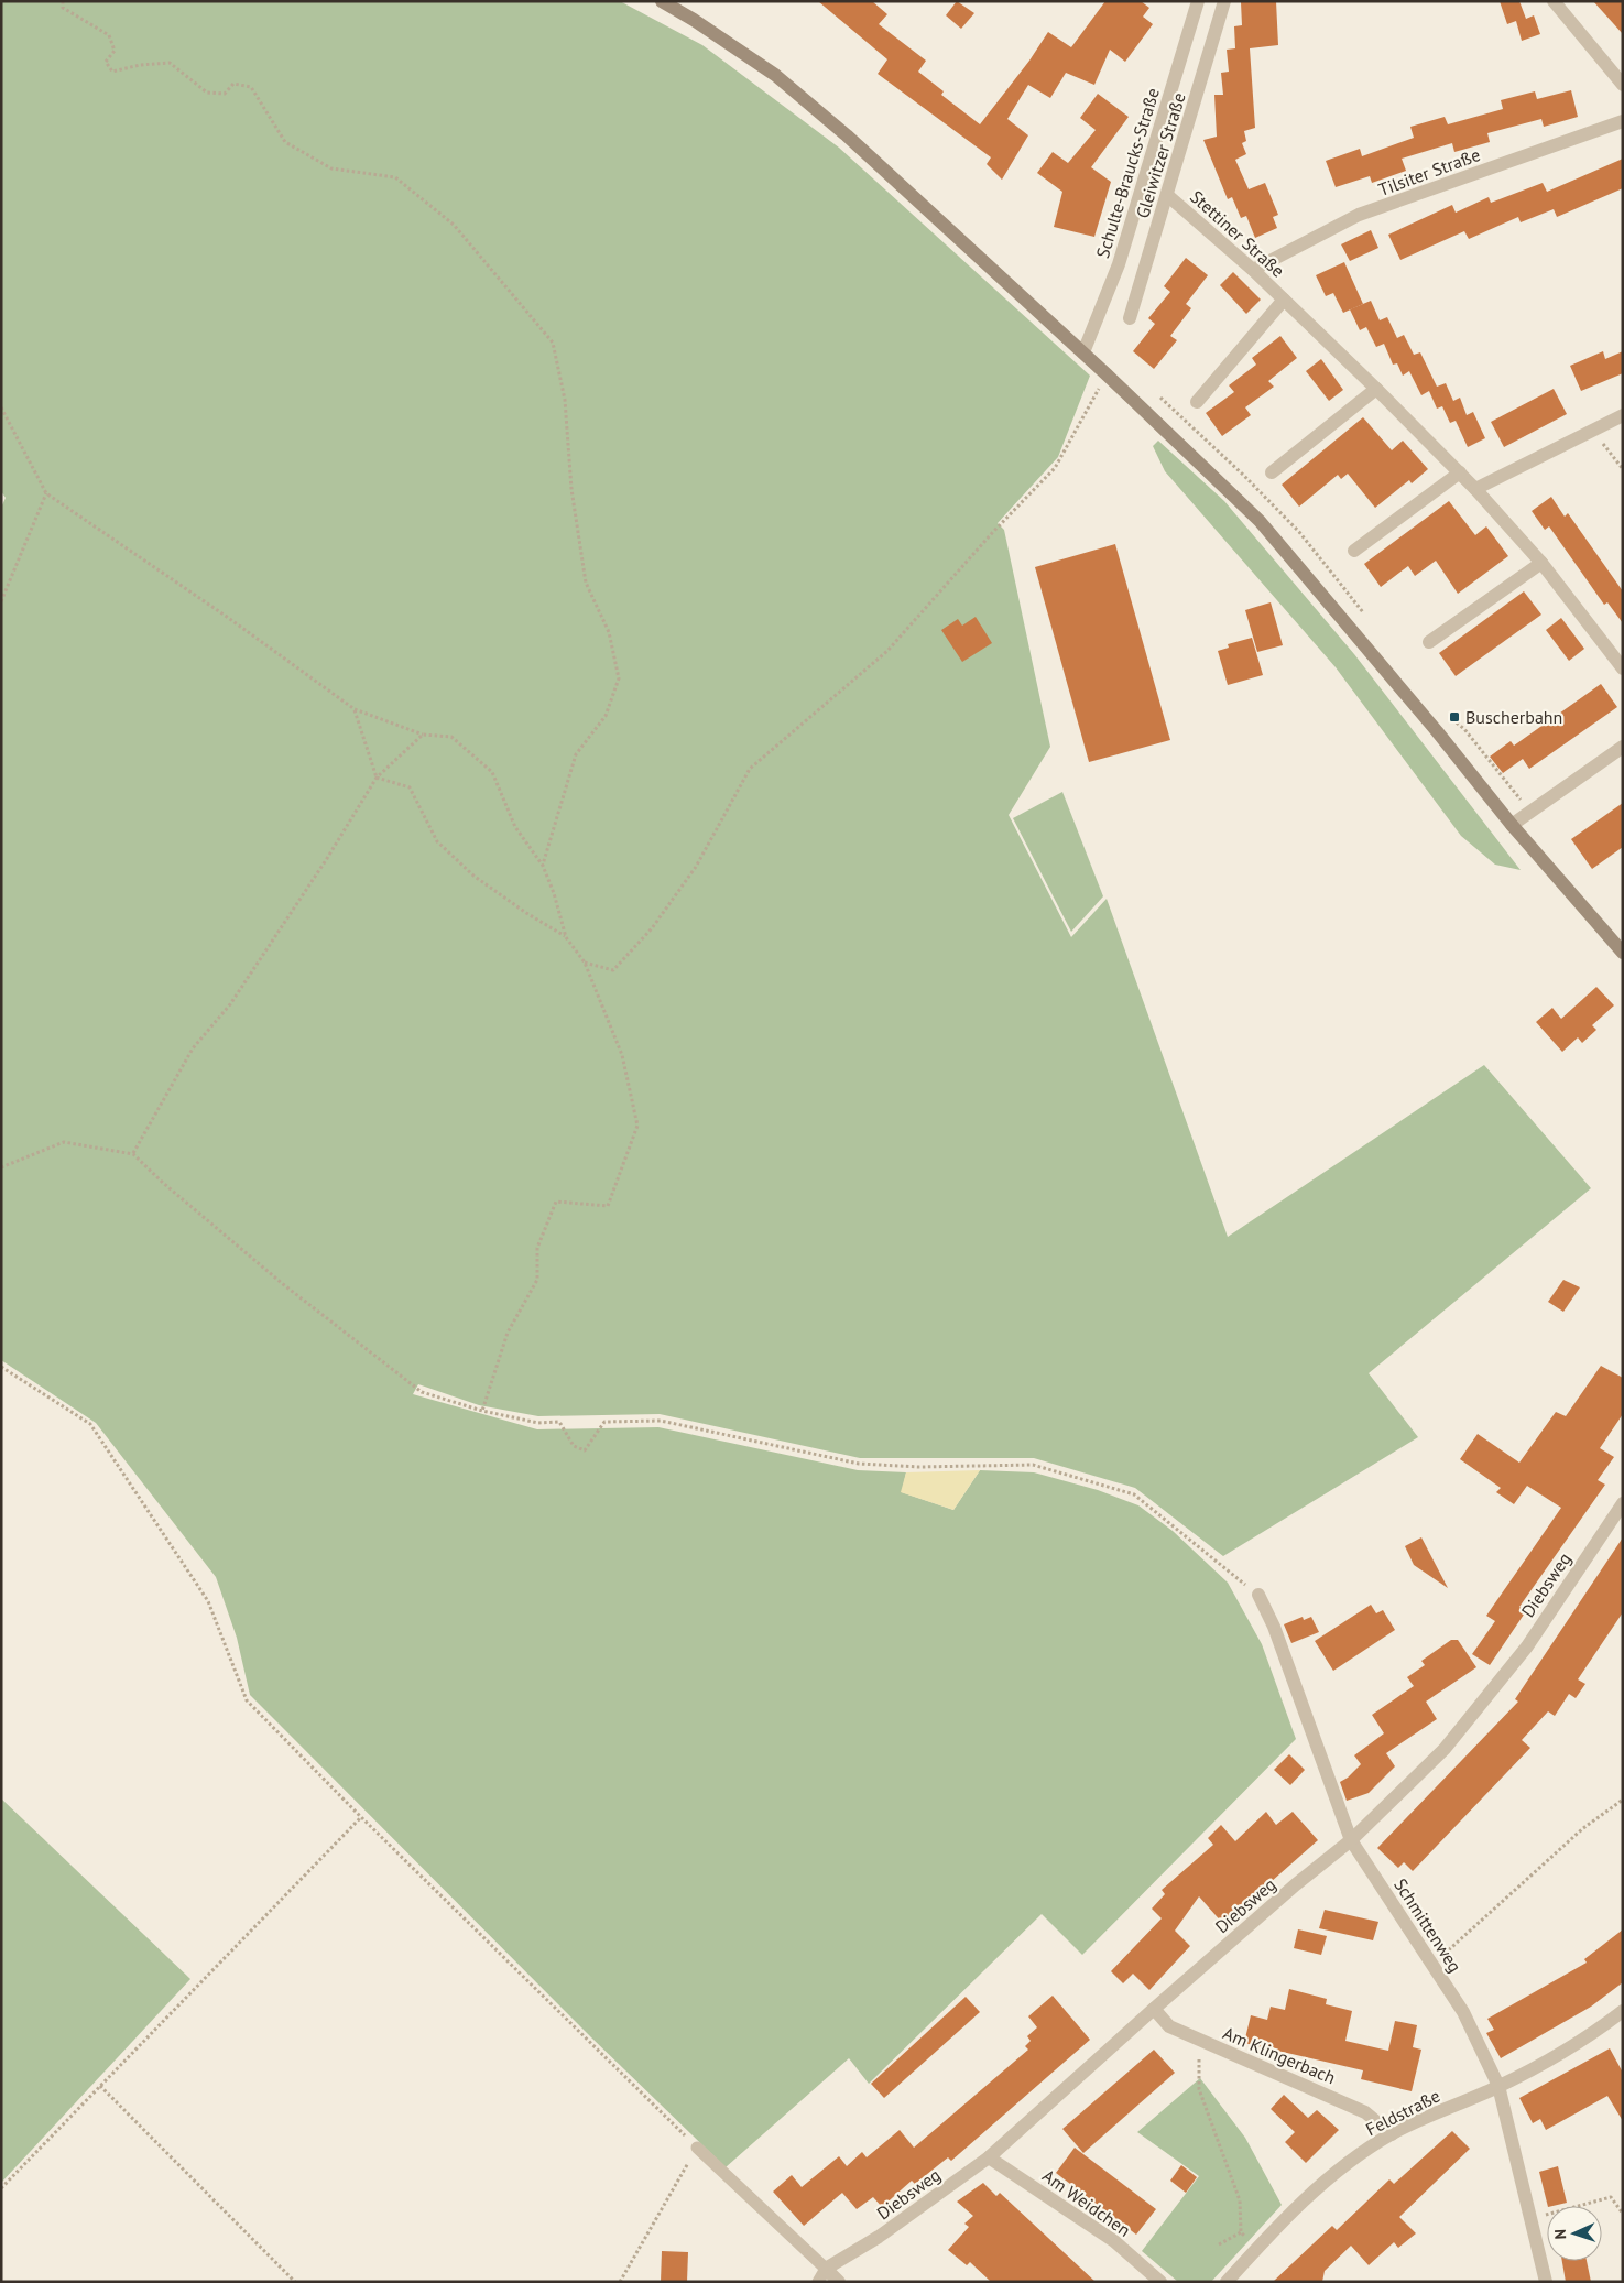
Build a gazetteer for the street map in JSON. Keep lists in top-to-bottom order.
{
  "streets": {
    "street": [
      "Gleiwitzer Straße",
      "Tilsiter Straße",
      "Schulte-Braucks-Straße",
      "Stettiner Straße",
      "Diebsweg",
      "Schmittenweg",
      "Am Klingerbach",
      "Feldstraße",
      "Am Weidchen"
    ]
  },
  "crossings": [
    ["Gleiwitzer Straße", "Stettiner Straße"],
    ["Tilsiter Straße", "Stettiner Straße"],
    ["Diebsweg", "Schmittenweg"],
    ["Diebsweg", "Am Klingerbach"],
    ["Diebsweg", "Am Weidchen"],
    ["Schmittenweg", "Feldstraße"],
    ["Am Klingerbach", "Feldstraße"]
  ],
  "places": {
    "transit": ["Buscherbahn"]
  },
  "north": "left"
}
